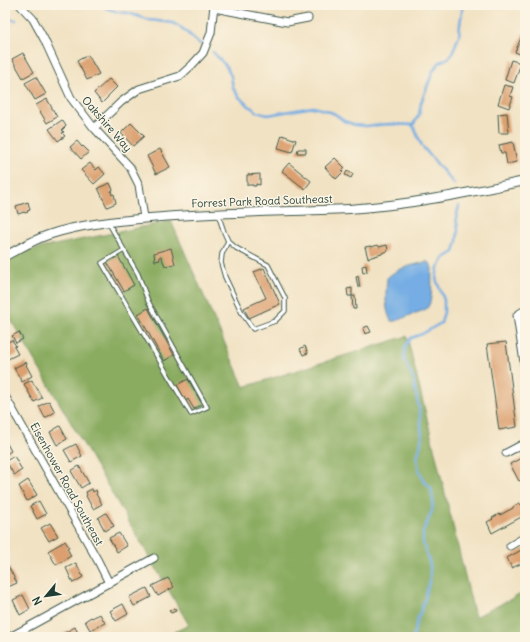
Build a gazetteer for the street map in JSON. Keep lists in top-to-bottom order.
{
  "streets": {
    "street": ["Oakshire Way", "Forrest Park Road Southeast", "Eisenhower Road Southeast"]
  },
  "crossings": [
    ["Oakshire Way", "Forrest Park Road Southeast"]
  ],
  "north": "bottom left"
}
